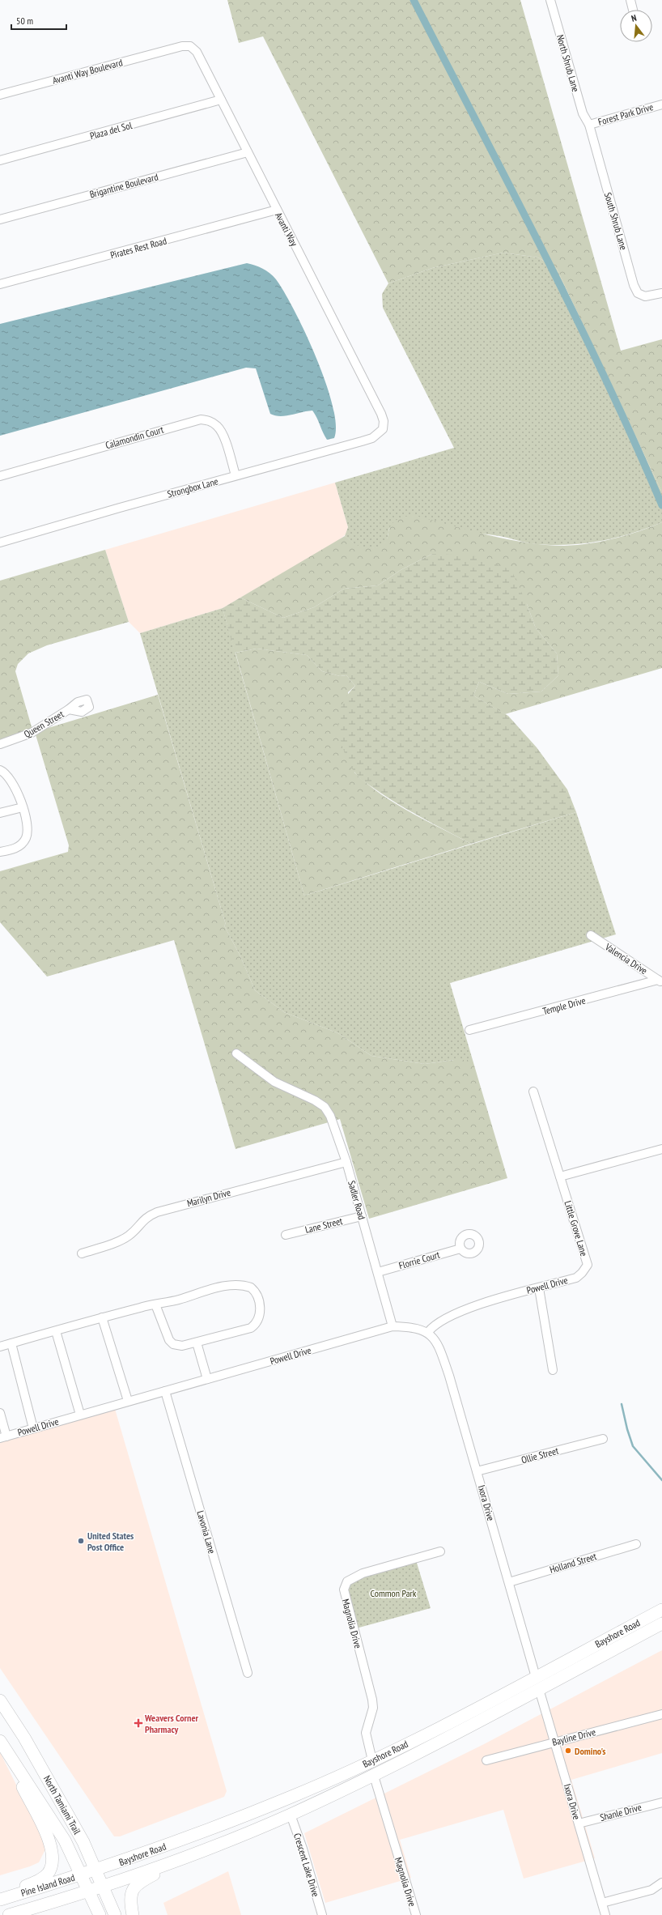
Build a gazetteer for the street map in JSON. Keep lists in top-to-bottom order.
{
  "streets": {
    "main road": ["Bayshore Road", "North Tamiami Trail", "Pine Island Road"],
    "street": [
      "North Shrub Lane",
      "Avanti Way Boulevard",
      "Forest Park Drive",
      "Plaza del Sol",
      "Brigantine Boulevard",
      "South Shrub Lane",
      "Avanti Way",
      "Pirates Rest Road",
      "Calamondin Court",
      "Strongbox Lane",
      "Queen Street",
      "Valencia Drive",
      "Temple Drive",
      "Marilyn Drive",
      "Sadler Road",
      "Lane Street",
      "Little Grove Lane",
      "Florrie Court",
      "Powell Drive",
      "Ollie Street",
      "Ixora Drive",
      "Lavonia Lane",
      "Holland Street",
      "Magnolia Drive",
      "Bayline Drive",
      "Shanle Drive",
      "Crescent Lake Drive"
    ]
  },
  "crossings": [
    ["North Shrub Lane", "Forest Park Drive"],
    ["North Shrub Lane", "South Shrub Lane"],
    ["Avanti Way Boulevard", "Avanti Way"],
    ["Forest Park Drive", "South Shrub Lane"],
    ["Plaza del Sol", "Avanti Way"],
    ["Brigantine Boulevard", "Avanti Way"],
    ["Avanti Way", "Pirates Rest Road"],
    ["Avanti Way", "Strongbox Lane"],
    ["Calamondin Court", "Strongbox Lane"],
    ["Valencia Drive", "Temple Drive"],
    ["Marilyn Drive", "Sadler Road"],
    ["Sadler Road", "Lane Street"],
    ["Sadler Road", "Florrie Court"],
    ["Sadler Road", "Powell Drive"],
    ["Little Grove Lane", "Powell Drive"],
    ["Powell Drive", "Ixora Drive"],
    ["Powell Drive", "Lavonia Lane"],
    ["Ollie Street", "Ixora Drive"],
    ["Ixora Drive", "Holland Street"],
    ["Ixora Drive", "Bayshore Road"],
    ["Ixora Drive", "Bayline Drive"],
    ["Ixora Drive", "Shanle Drive"],
    ["Magnolia Drive", "Bayshore Road"],
    ["Bayshore Road", "North Tamiami Trail"],
    ["Bayshore Road", "Crescent Lake Drive"],
    ["Bayshore Road", "Pine Island Road"],
    ["North Tamiami Trail", "Pine Island Road"]
  ],
  "parks": ["Common Park"],
  "places": {
    "other": ["United States Post Office", "Domino's"],
    "health": ["Weavers Corner Pharmacy"]
  },
  "scale_bar": "50 m",
  "north": "top"
}
